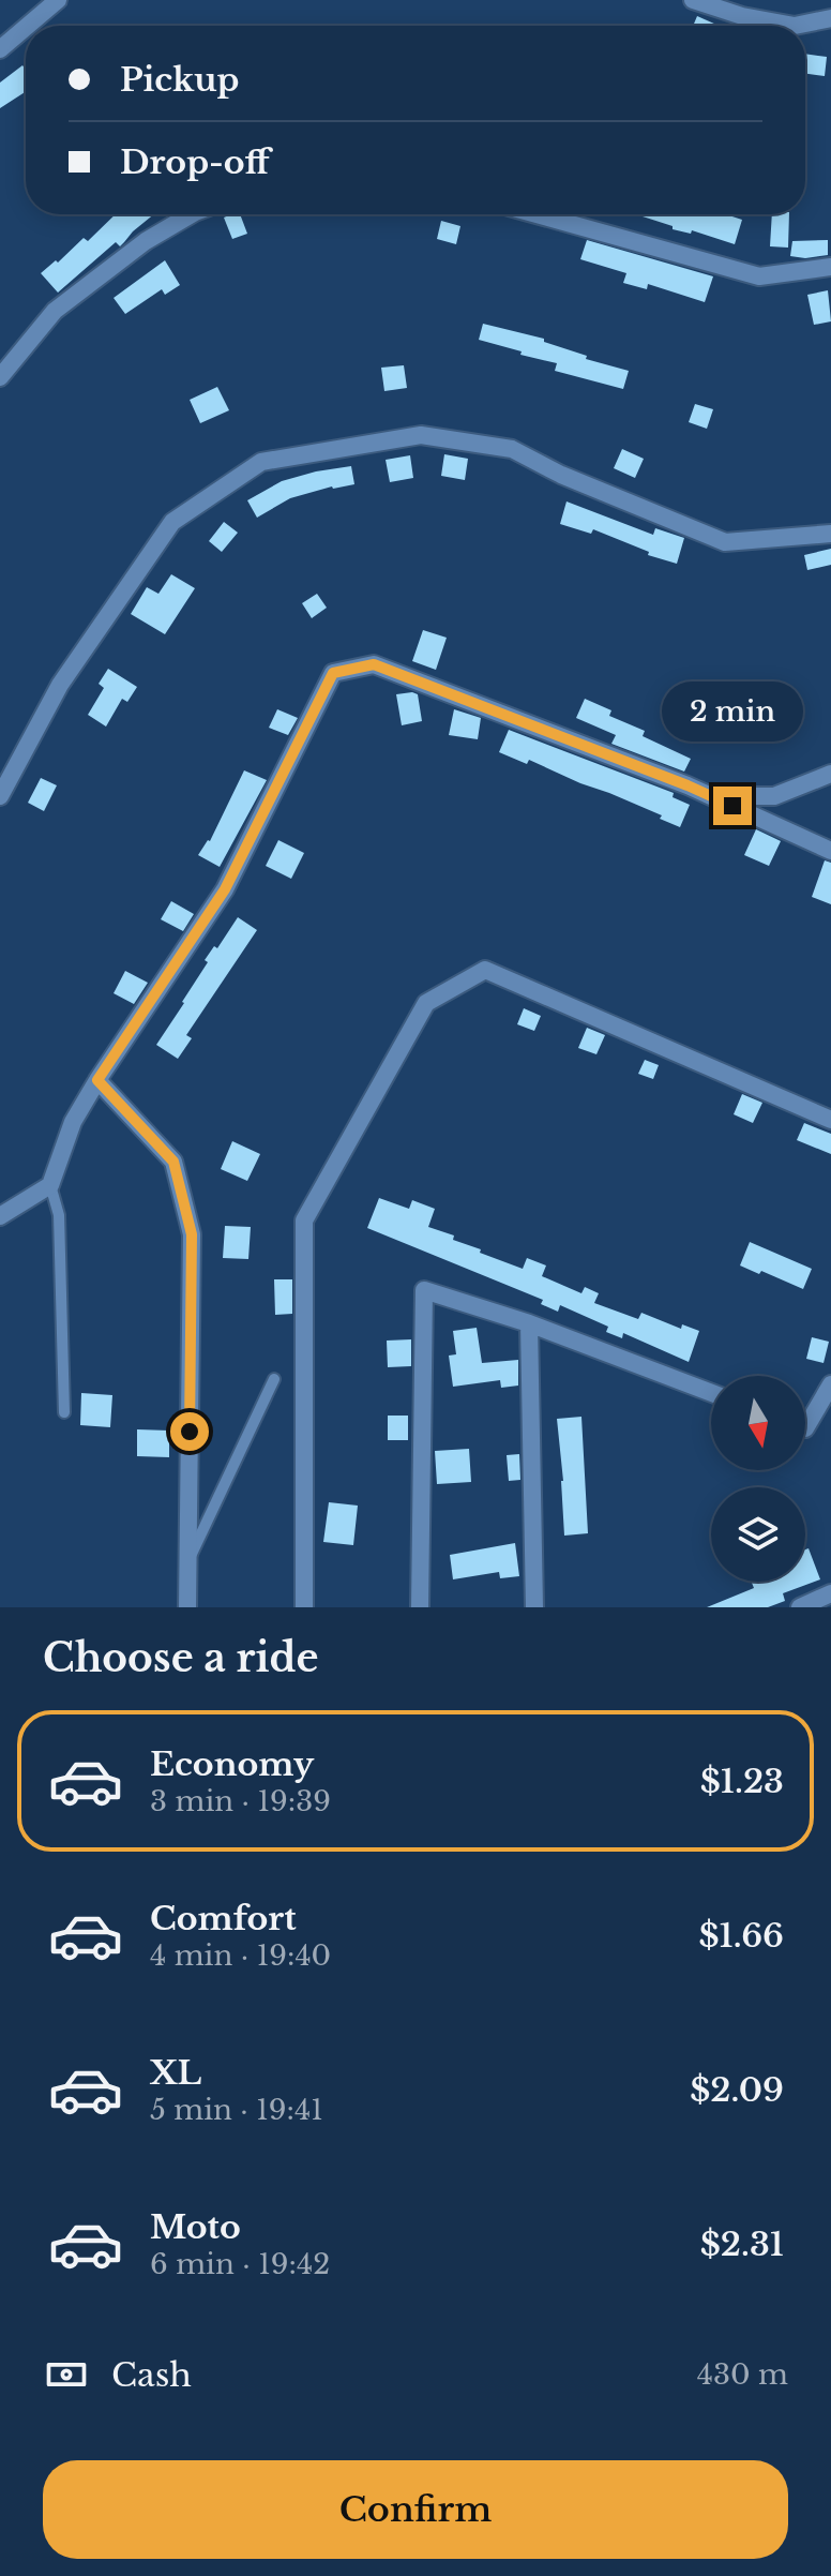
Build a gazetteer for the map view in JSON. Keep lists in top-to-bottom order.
{
  "north": "bottom",
  "page": {
    "banner": ["Pickup", "Drop-off"],
    "bubble": "2 min",
    "heading": "Choose a ride",
    "list": [
      {
        "name": "Economy",
        "note": "3 min · 19:39",
        "value": "$1.23"
      },
      {
        "name": "Comfort",
        "note": "4 min · 19:40",
        "value": "$1.66"
      },
      {
        "name": "XL",
        "note": "5 min · 19:41",
        "value": "$2.09"
      },
      {
        "name": "Moto",
        "note": "6 min · 19:42",
        "value": "$2.31"
      }
    ],
    "pay": ["Cash", "430 m"],
    "buttons": "Confirm"
  }
}
